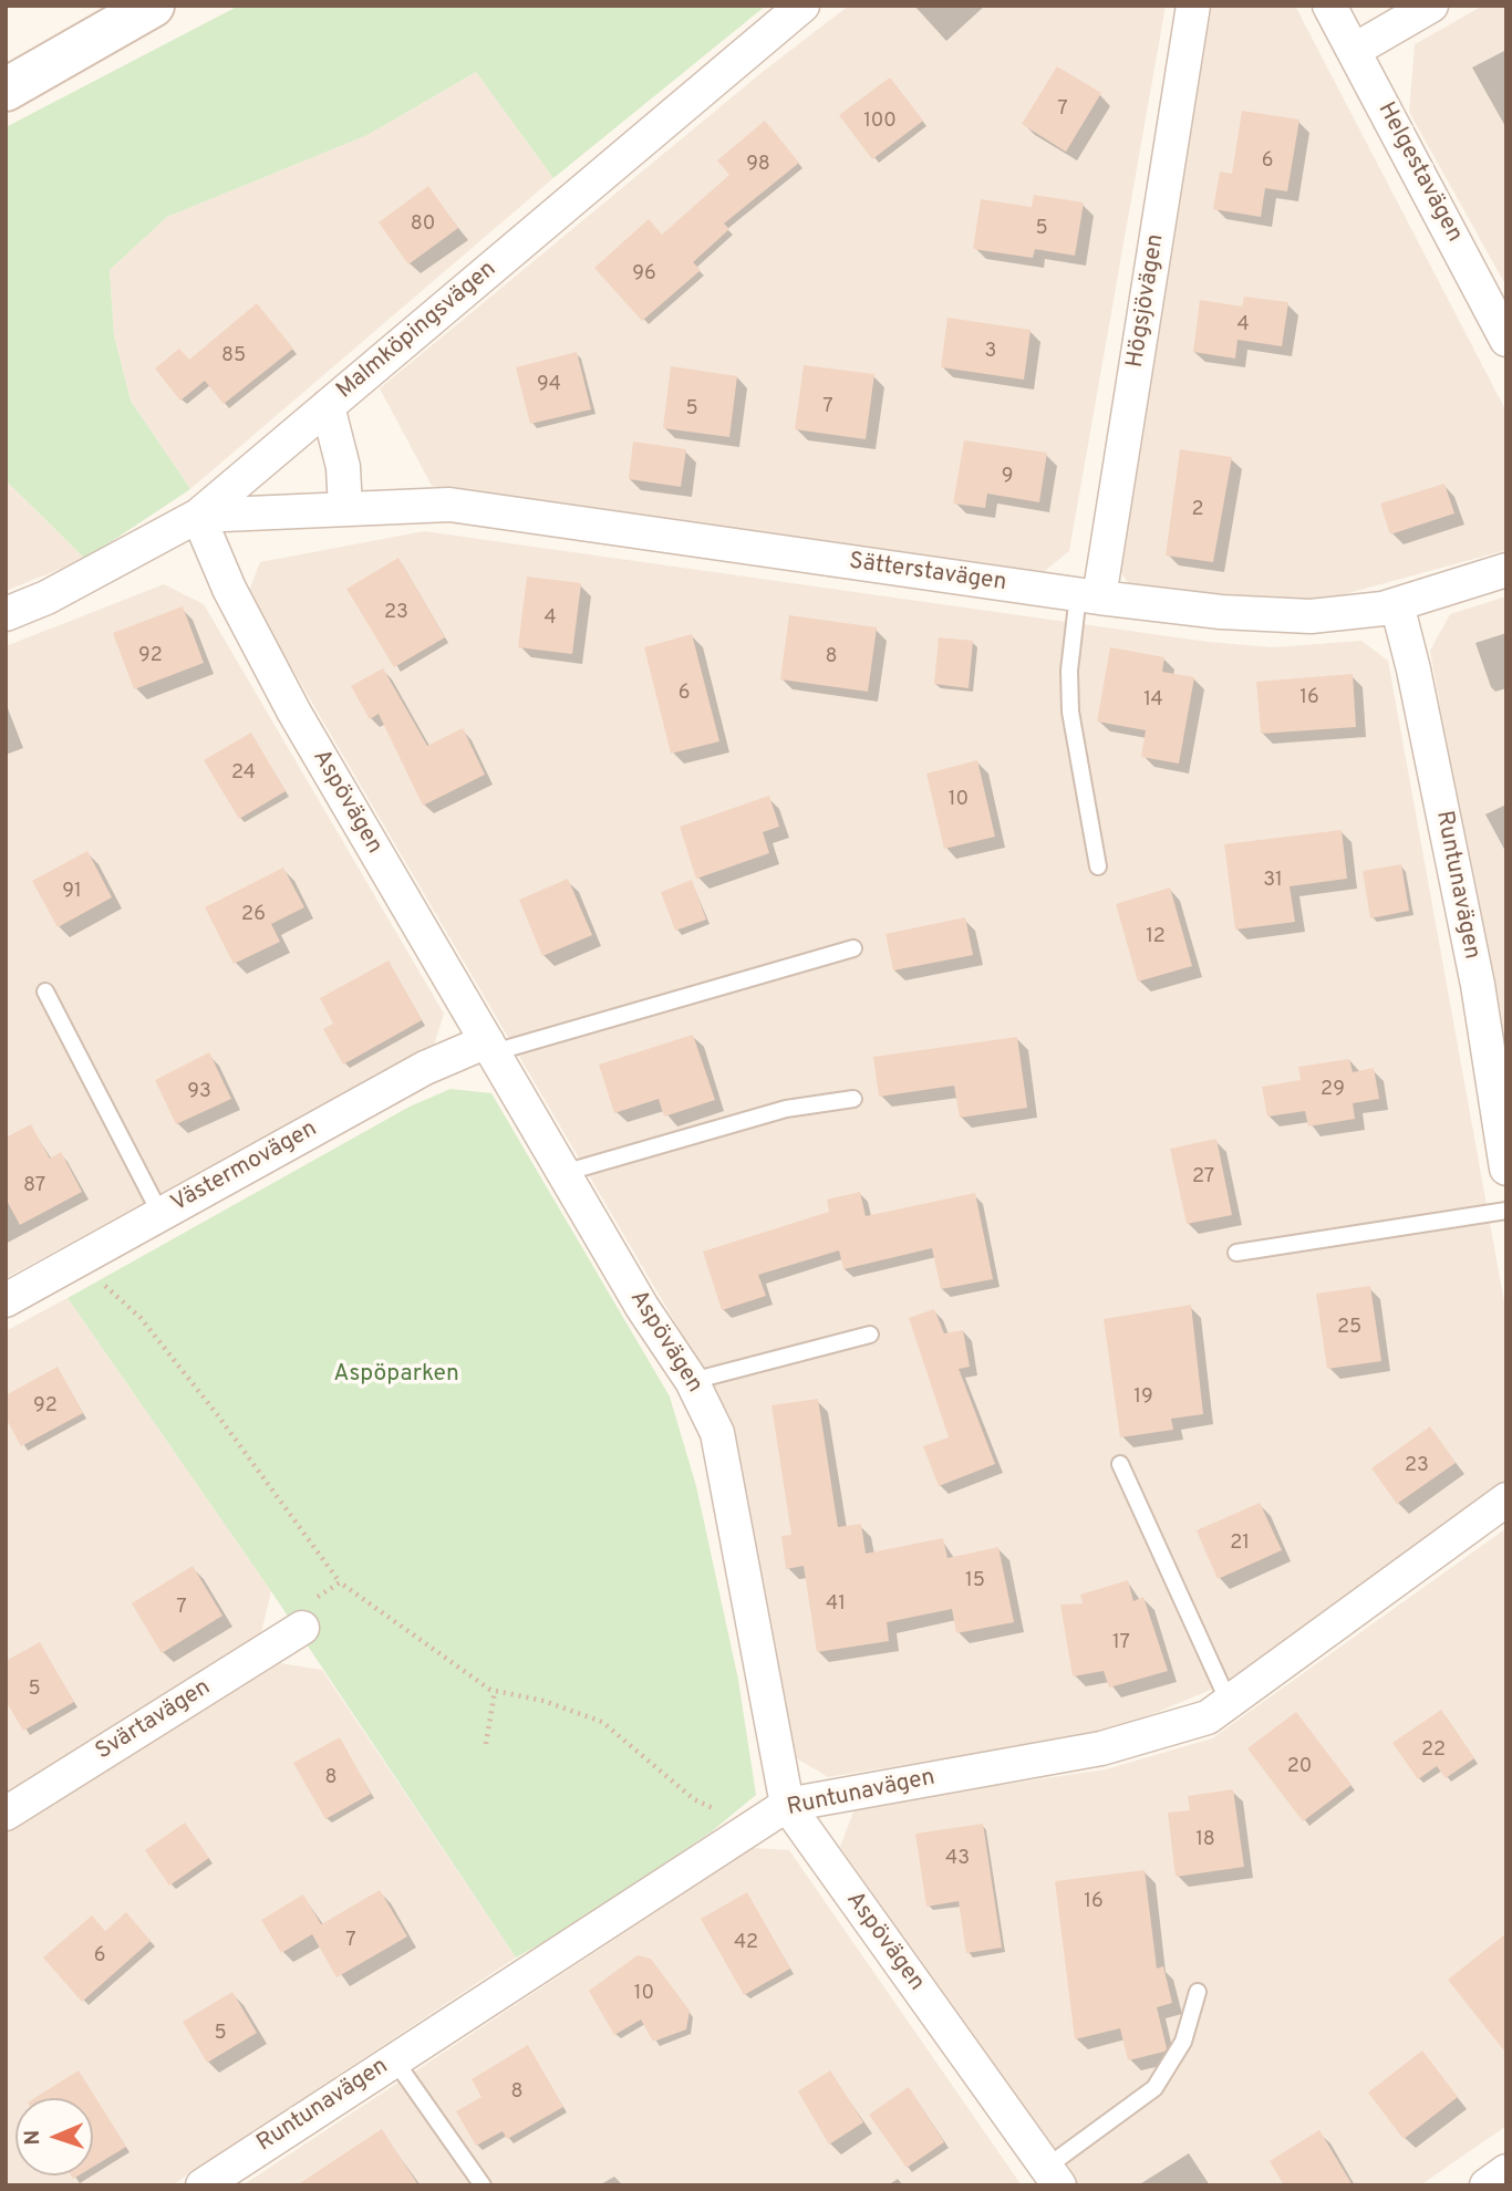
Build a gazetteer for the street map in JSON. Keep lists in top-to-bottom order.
{
  "streets": {
    "street": [
      "Helgestavägen",
      "Högsjövägen",
      "Malmköpingsvägen",
      "Sätterstavägen",
      "Aspövägen",
      "Runtunavägen",
      "Västermovägen",
      "Svärtavägen"
    ]
  },
  "crossings": [
    ["Högsjövägen", "Sätterstavägen"],
    ["Malmköpingsvägen", "Sätterstavägen"],
    ["Malmköpingsvägen", "Aspövägen"],
    ["Sätterstavägen", "Aspövägen"],
    ["Sätterstavägen", "Runtunavägen"],
    ["Aspövägen", "Runtunavägen"],
    ["Aspövägen", "Västermovägen"]
  ],
  "parks": ["Aspöparken"],
  "house_numbers": [
    "7",
    "100",
    "6",
    "98",
    "80",
    "5",
    "96",
    "4",
    "3",
    "85",
    "94",
    "7",
    "5",
    "9",
    "2",
    "23",
    "4",
    "92",
    "8",
    "6",
    "16",
    "14",
    "24",
    "10",
    "31",
    "91",
    "26",
    "12",
    "29",
    "93",
    "27",
    "87",
    "25",
    "19",
    "92",
    "23",
    "21",
    "15",
    "41",
    "7",
    "17",
    "5",
    "22",
    "20",
    "8",
    "18",
    "43",
    "16",
    "7",
    "42",
    "6",
    "10",
    "5",
    "8"
  ],
  "north": "left"
}
